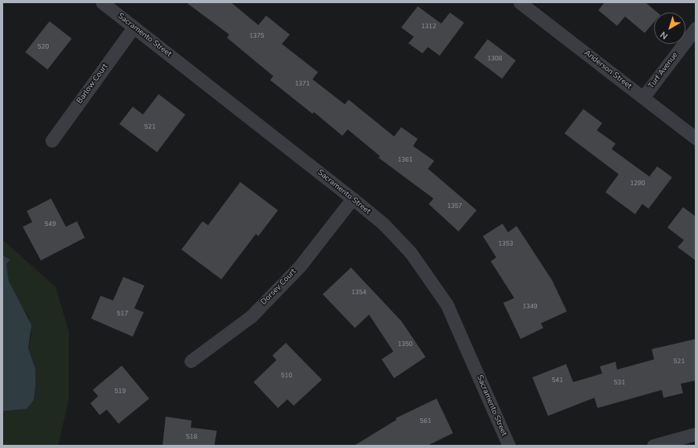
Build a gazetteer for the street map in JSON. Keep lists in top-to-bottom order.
{
  "streets": {
    "street": [
      "Sacramento Street",
      "Anderson Street",
      "Turf Avenue",
      "Barlow Court",
      "Dorsey Court"
    ]
  },
  "crossings": [
    ["Sacramento Street", "Barlow Court"],
    ["Sacramento Street", "Dorsey Court"],
    ["Anderson Street", "Turf Avenue"]
  ],
  "house_numbers": [
    "1312",
    "1375",
    "520",
    "1308",
    "1371",
    "521",
    "1361",
    "1290",
    "1357",
    "549",
    "1353",
    "1354",
    "1349",
    "517",
    "1350",
    "521",
    "510",
    "541",
    "531",
    "519",
    "561",
    "518"
  ],
  "north": "bottom left"
}
